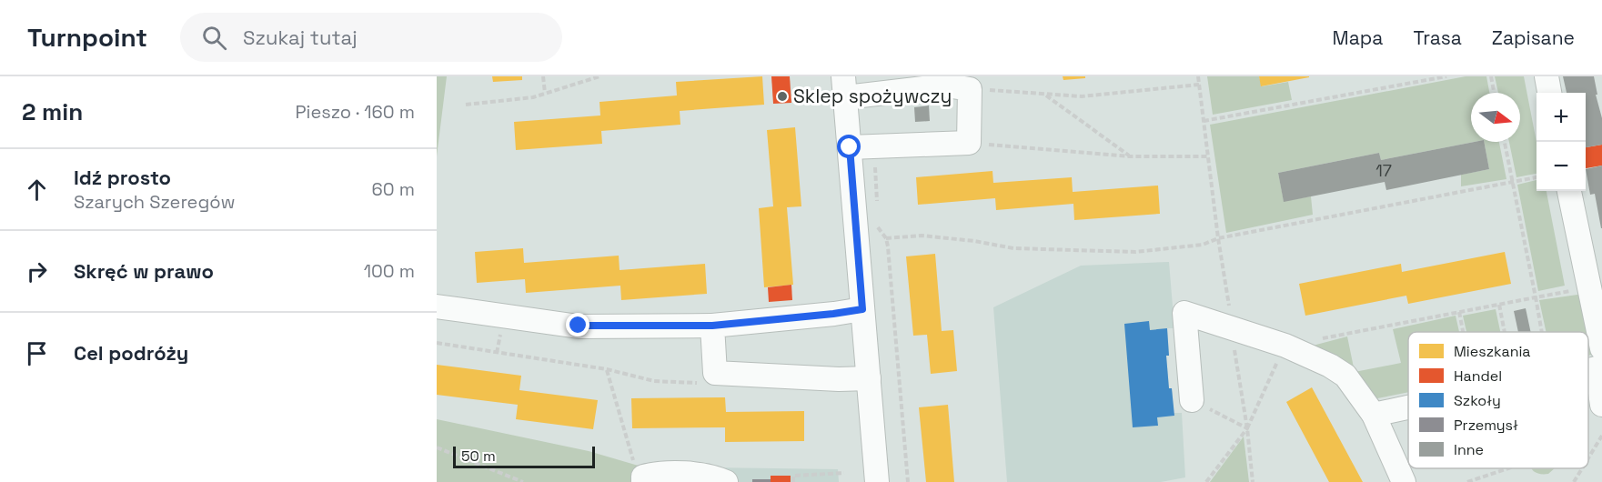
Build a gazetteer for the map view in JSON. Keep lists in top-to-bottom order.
{
  "places": ["Sklep spożywczy"],
  "house_numbers": ["17"],
  "legend": [
    "Mieszkania",
    "Handel",
    "Szkoły",
    "Przemysł",
    "Inne"
  ],
  "scale_bar": "50 m",
  "north": "right",
  "page": {
    "header": "Turnpoint",
    "search": "Szukaj tutaj",
    "nav": ["Mapa", "Trasa", "Zapisane"],
    "heading": ["2 min", "Pieszo · 160 m"],
    "map_buttons": ["+", "−"],
    "list": [
      ["Idź prosto", "Szarych Szeregów", "60 m"],
      ["Skręć w prawo", "100 m"],
      "Cel podróży"
    ],
    "scale": "50 m"
  }
}
